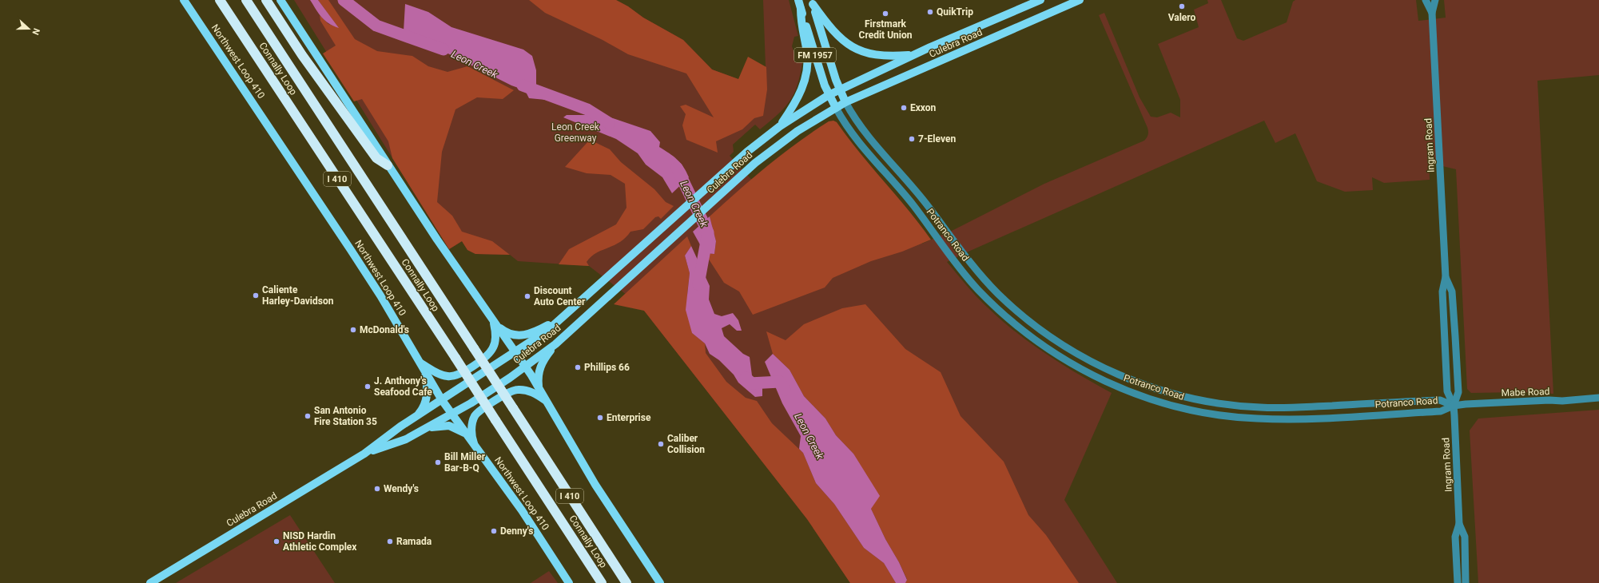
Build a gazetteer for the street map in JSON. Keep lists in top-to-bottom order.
{
  "streets": {
    "highway": ["Connally Loop", "I 410"],
    "main road": [
      "Culebra Road",
      "FM 1957",
      "Northwest Loop 410",
      "Potranco Road"
    ],
    "street": ["Ingram Road", "Mabe Road"]
  },
  "crossings": [
    ["Culebra Road", "Northwest Loop 410"],
    ["Culebra Road", "Potranco Road"],
    ["Ingram Road", "Potranco Road"],
    ["Ingram Road", "Mabe Road"],
    ["Potranco Road", "Mabe Road"]
  ],
  "water": ["Leon Creek"],
  "parks": ["Leon Creek Greenway"],
  "places": [
    "Valero",
    "QuikTrip",
    "Firstmark Credit Union",
    "Exxon",
    "7-Eleven",
    "Caliente Harley-Davidson",
    "Discount Auto Center",
    "McDonald's",
    "Phillips 66",
    "J. Anthony's Seafood Cafe",
    "San Antonio Fire Station 35",
    "Enterprise",
    "Caliber Collision",
    "Bill Miller Bar-B-Q",
    "Wendy's",
    "Denny's",
    "NISD Hardin Athletic Complex",
    "Ramada"
  ],
  "north": "right"
}
